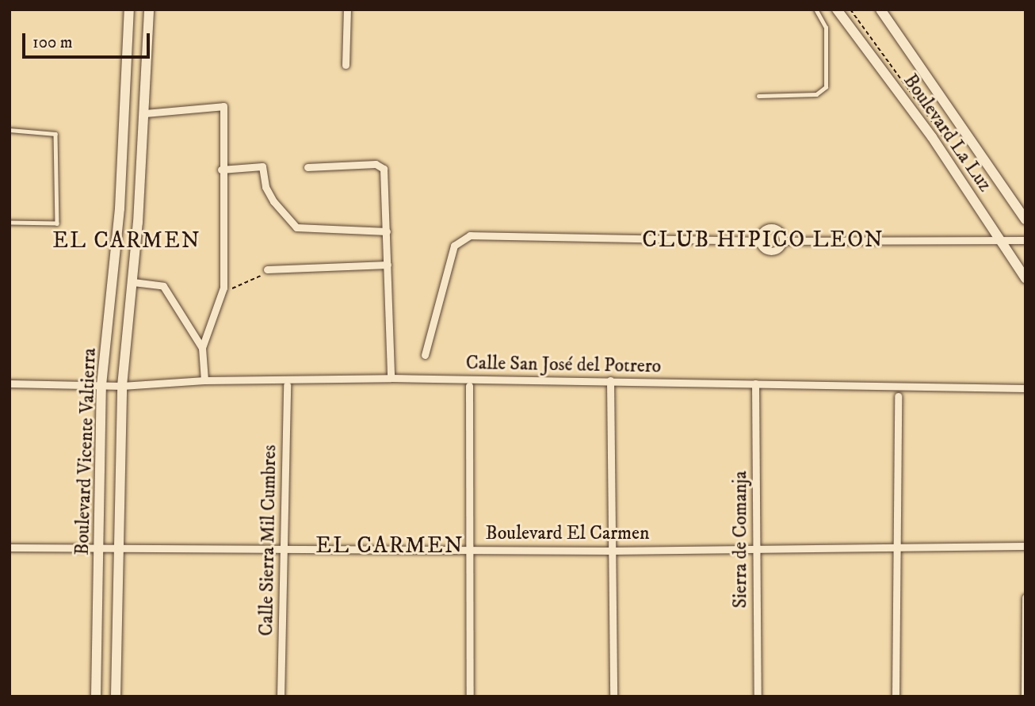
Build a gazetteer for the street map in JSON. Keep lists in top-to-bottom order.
{
  "streets": {
    "main road": ["Boulevard La Luz", "Boulevard Vicente Valtierra"],
    "street": [
      "Calle San José del Potrero",
      "Boulevard El Carmen",
      "Sierra de Comanja",
      "Calle Sierra Mil Cumbres"
    ]
  },
  "crossings": [
    ["Calle San José del Potrero", "Boulevard Vicente Valtierra"],
    ["Calle San José del Potrero", "Sierra de Comanja"],
    ["Boulevard Vicente Valtierra", "Boulevard El Carmen"],
    ["Boulevard El Carmen", "Sierra de Comanja"],
    ["Boulevard El Carmen", "Calle Sierra Mil Cumbres"]
  ],
  "districts": ["CLUB HIPICO LEON", "EL CARMEN", "EL CARMEN"],
  "scale_bar": "100 m"
}
